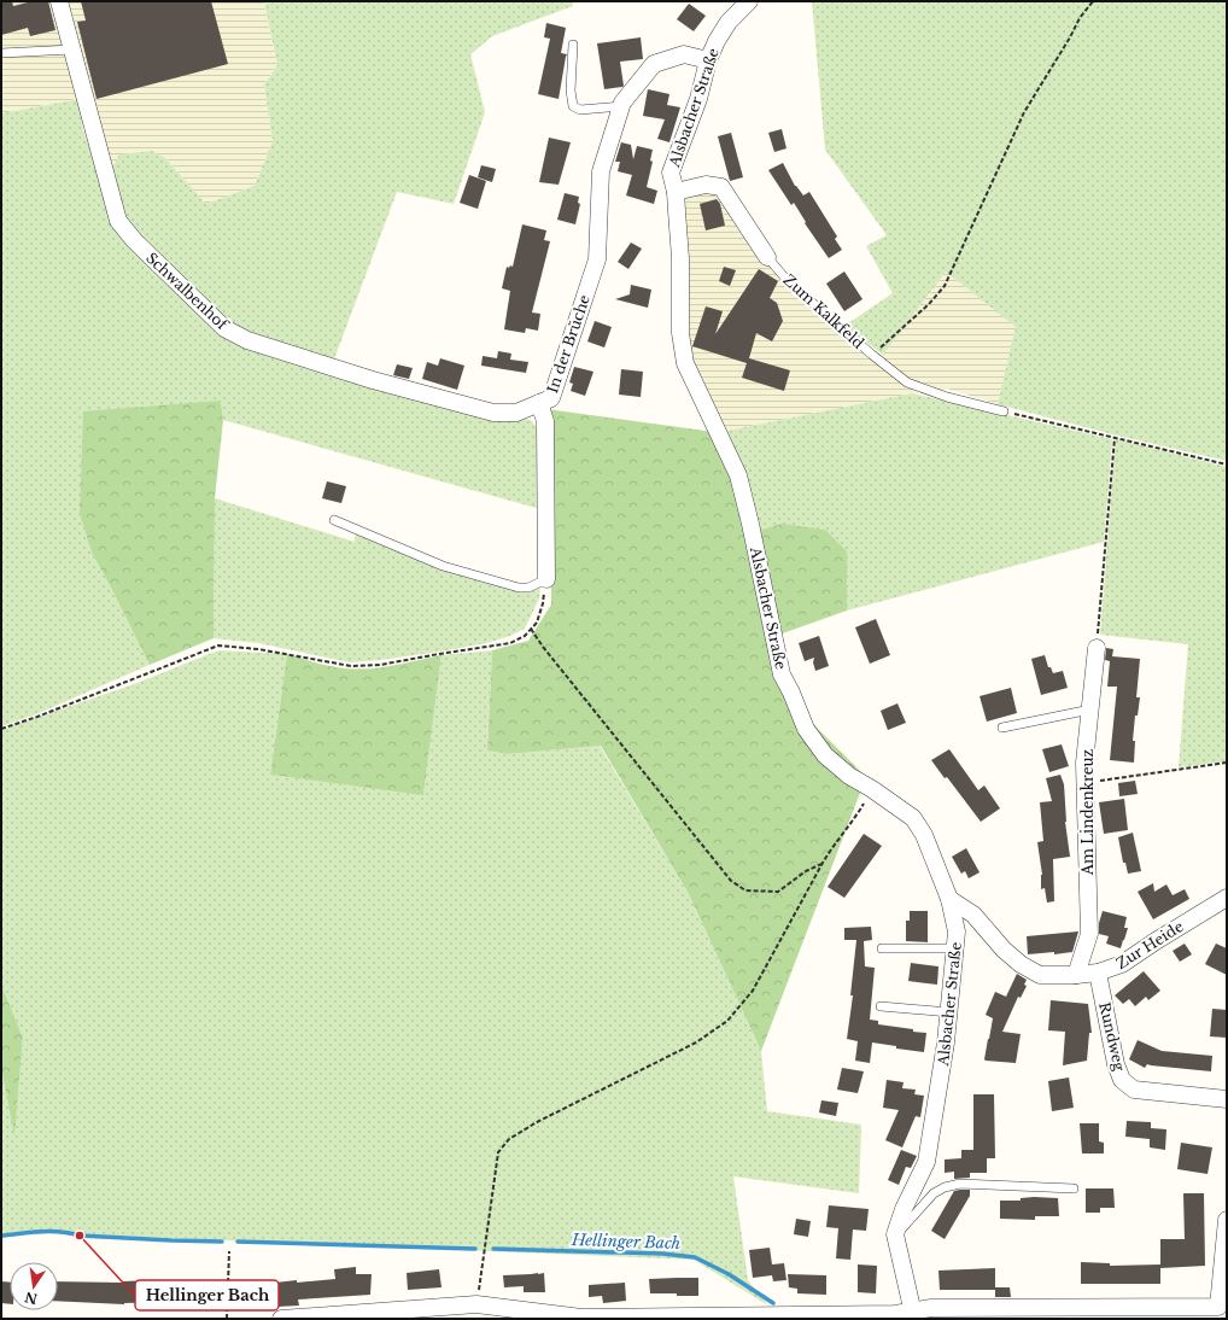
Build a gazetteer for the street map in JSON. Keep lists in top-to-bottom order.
{
  "streets": {
    "street": [
      "Alsbacher Straße",
      "Schwalbenhof",
      "Zum Kalkfeld",
      "In der Brüche",
      "Am Lindenkreuz",
      "Zur Heide",
      "Rundweg"
    ]
  },
  "crossings": [
    ["Alsbacher Straße", "Zum Kalkfeld"],
    ["Alsbacher Straße", "In der Brüche"],
    ["Alsbacher Straße", "Zur Heide"],
    ["Schwalbenhof", "In der Brüche"],
    ["Am Lindenkreuz", "Zur Heide"],
    ["Zur Heide", "Rundweg"]
  ],
  "water": ["Hellinger Bach"],
  "places": ["Hellinger Bach"],
  "north": "bottom"
}
